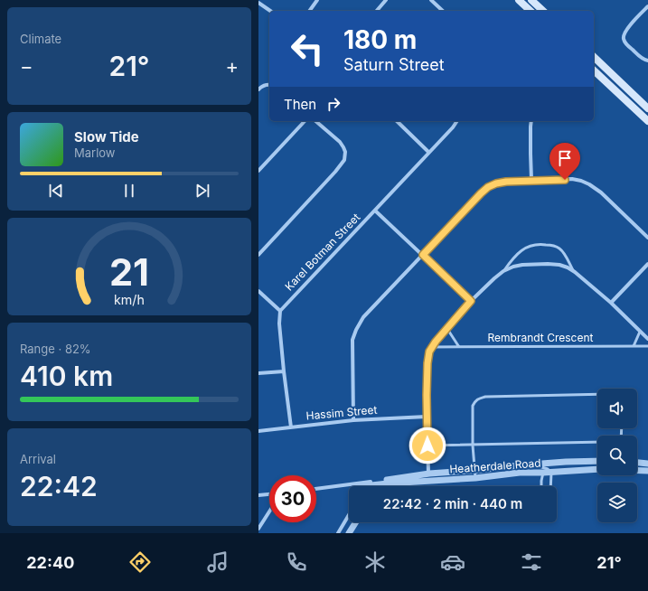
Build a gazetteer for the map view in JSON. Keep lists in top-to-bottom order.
{
  "streets": {
    "street": ["Karel Botman Street", "Hassim Street", "Heatherdale Road"],
    "lane": ["Rembrandt Crescent"]
  },
  "page": {
    "tile": [
      "Climate",
      ["Range · 82%", "410 km"],
      ["Arrival", "22:42"]
    ],
    "turn": ["180 m", "Saturn Street"],
    "heat": ["−", "21°", "+"],
    "then": "Then",
    "song": ["Slow Tide", "Marlow"],
    "limit": "30",
    "trip": "22:42 · 2 min · 440 m",
    "tabs": ["22:40", "21°"],
    "gauge": ["21", "km/h"]
  }
}
